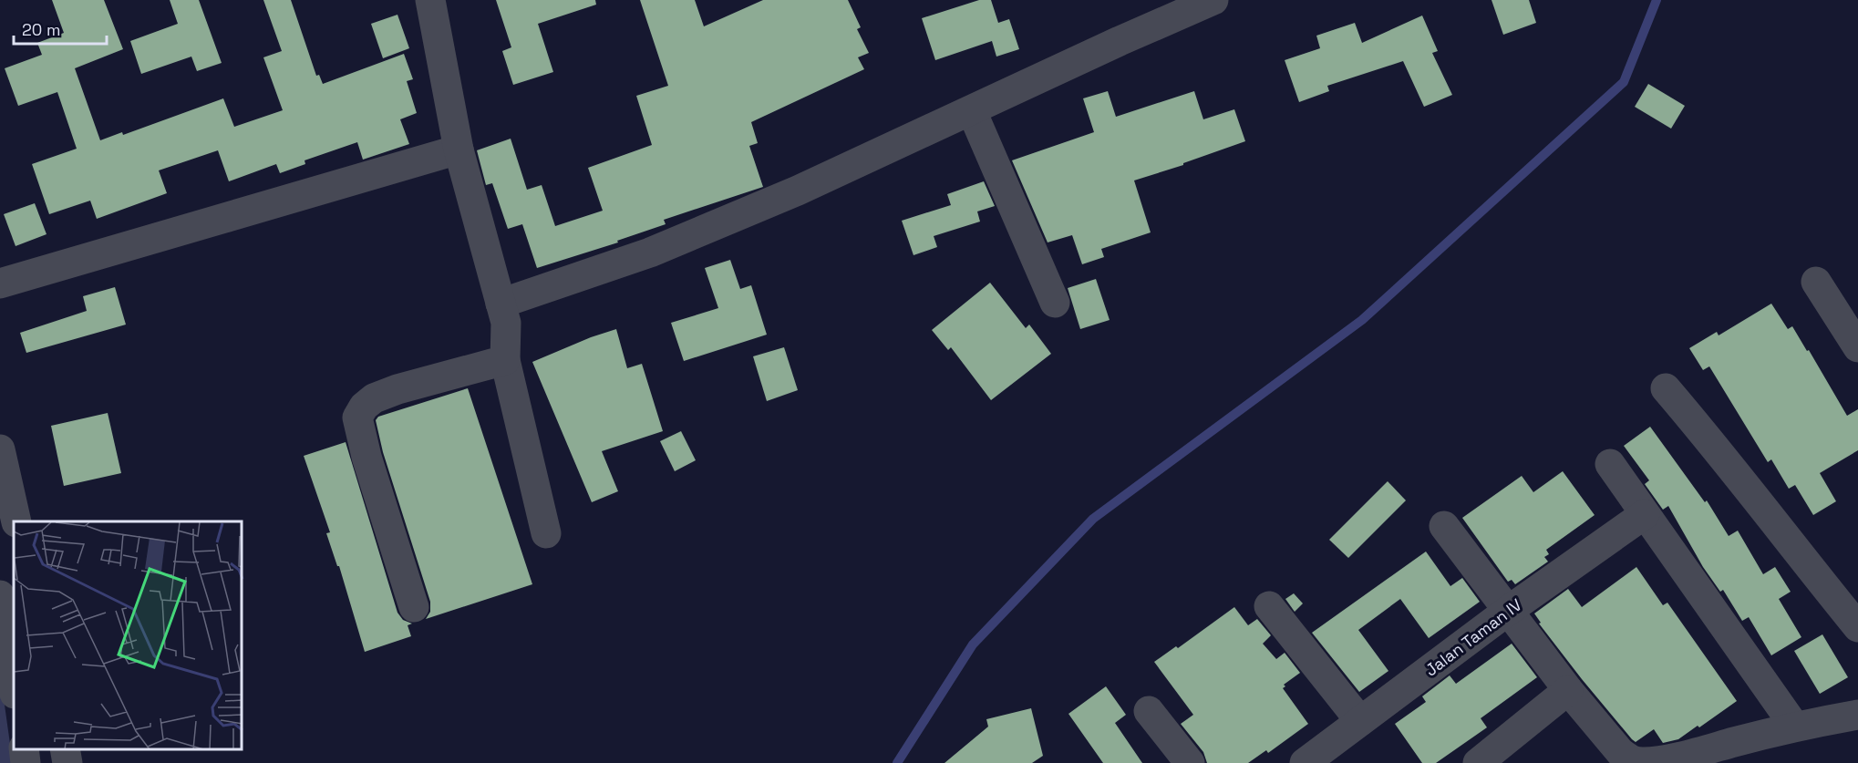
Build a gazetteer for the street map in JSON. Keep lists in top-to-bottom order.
{
  "streets": {
    "street": ["Jalan Taman IV"]
  },
  "scale_bar": "20 m"
}
